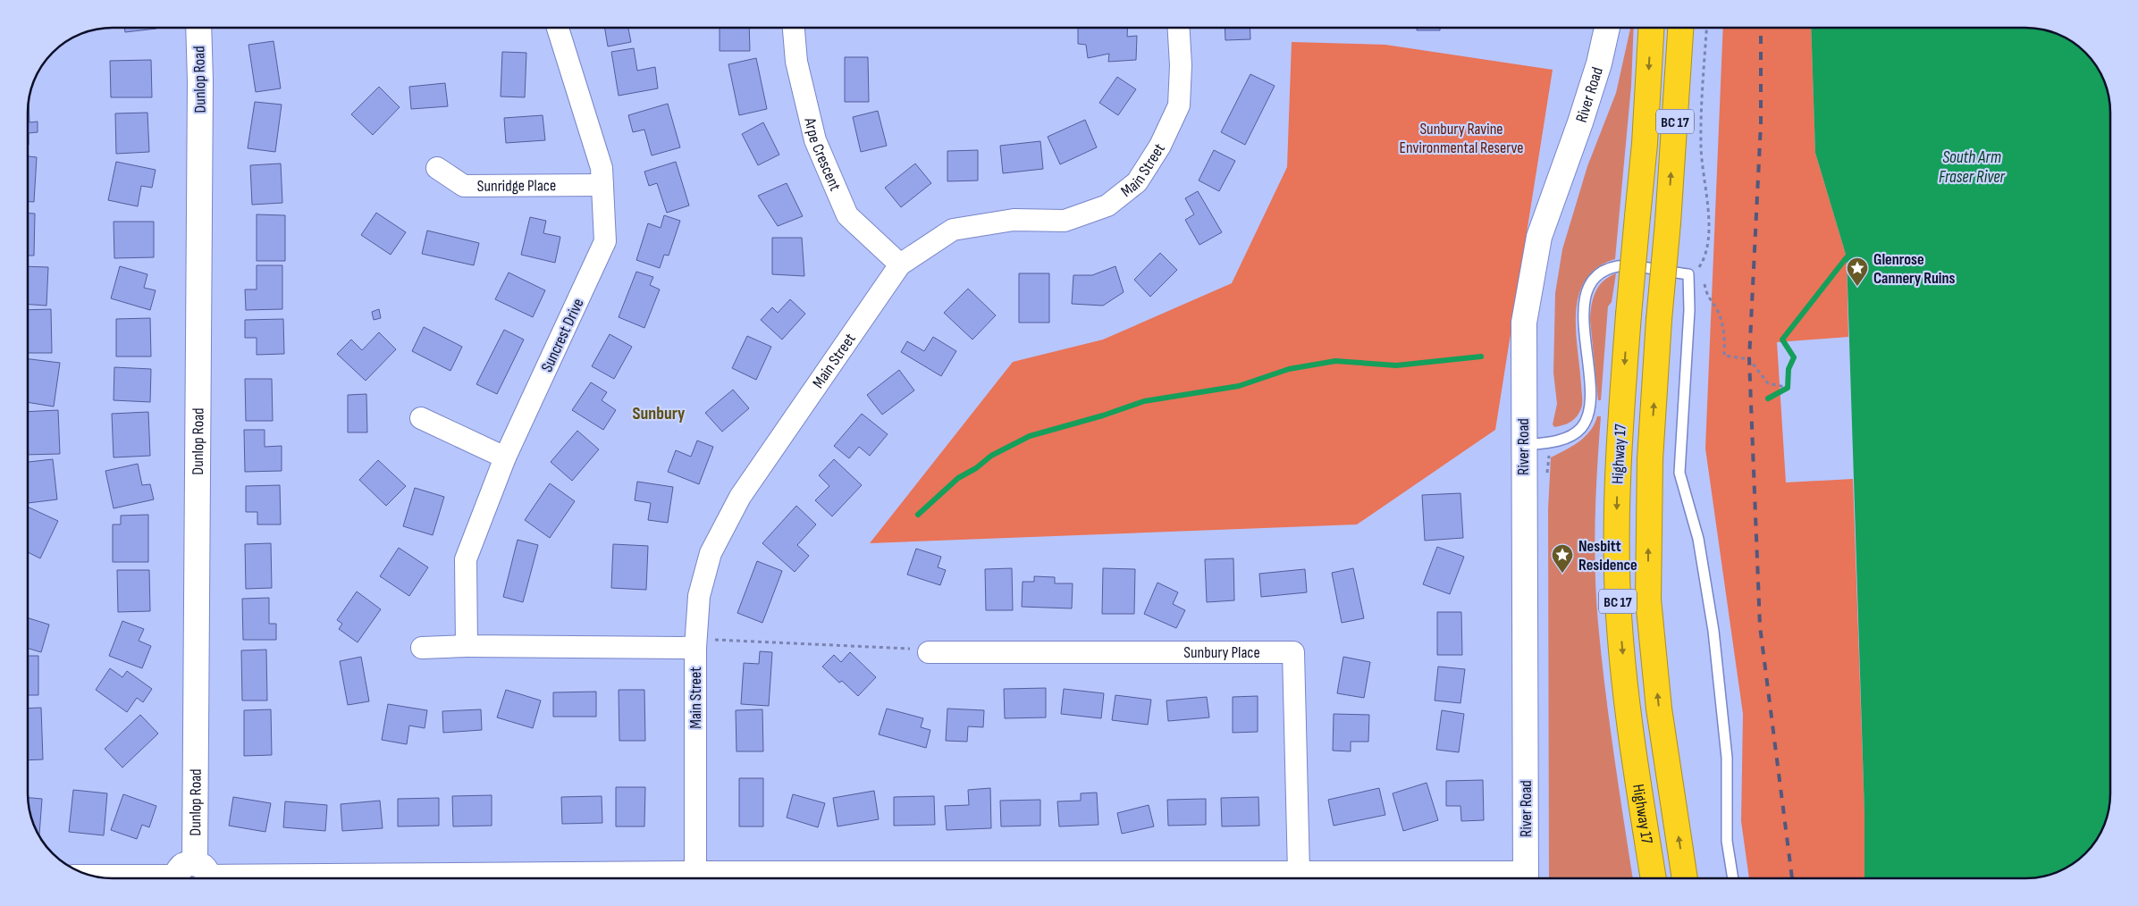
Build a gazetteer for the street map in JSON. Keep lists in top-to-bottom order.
{
  "streets": {
    "highway": ["BC 17", "Highway 17"],
    "street": [
      "Dunlop Road",
      "River Road",
      "Arpe Crescent",
      "Main Street",
      "Sunridge Place",
      "Suncrest Drive",
      "Sunbury Place"
    ]
  },
  "crossings": [
    ["Arpe Crescent", "Main Street"],
    ["Sunridge Place", "Suncrest Drive"]
  ],
  "districts": ["Sunbury"],
  "water": ["South Arm Fraser River"],
  "parks": ["Sunbury Ravine Environmental Reserve"],
  "places": {
    "place": ["Glenrose Cannery Ruins", "Nesbitt Residence"]
  }
}
